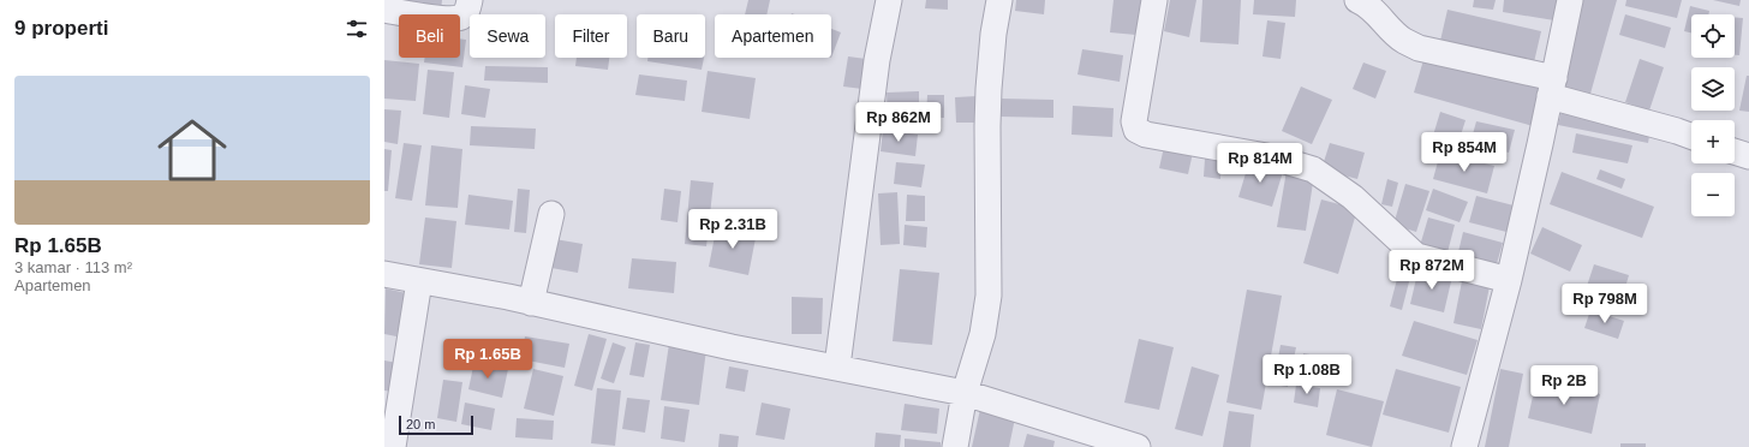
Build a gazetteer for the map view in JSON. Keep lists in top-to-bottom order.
{
  "scale_bar": "20 m",
  "page": {
    "heading": "9 properti",
    "map_buttons": ["+", "−"],
    "chip": [
      "Beli",
      "Sewa",
      "Filter",
      "Baru",
      "Apartemen"
    ],
    "list": [
      {
        "name": "Rp 1.65B",
        "note": "3 kamar · 113 m² · Apartemen"
      }
    ],
    "price": [
      "Rp 862M",
      "Rp 854M",
      "Rp 814M",
      "Rp 2.31B",
      "Rp 872M",
      "Rp 798M",
      "Rp 1.65B",
      "Rp 1.08B",
      "Rp 2B"
    ],
    "scale": "20 m"
  }
}
